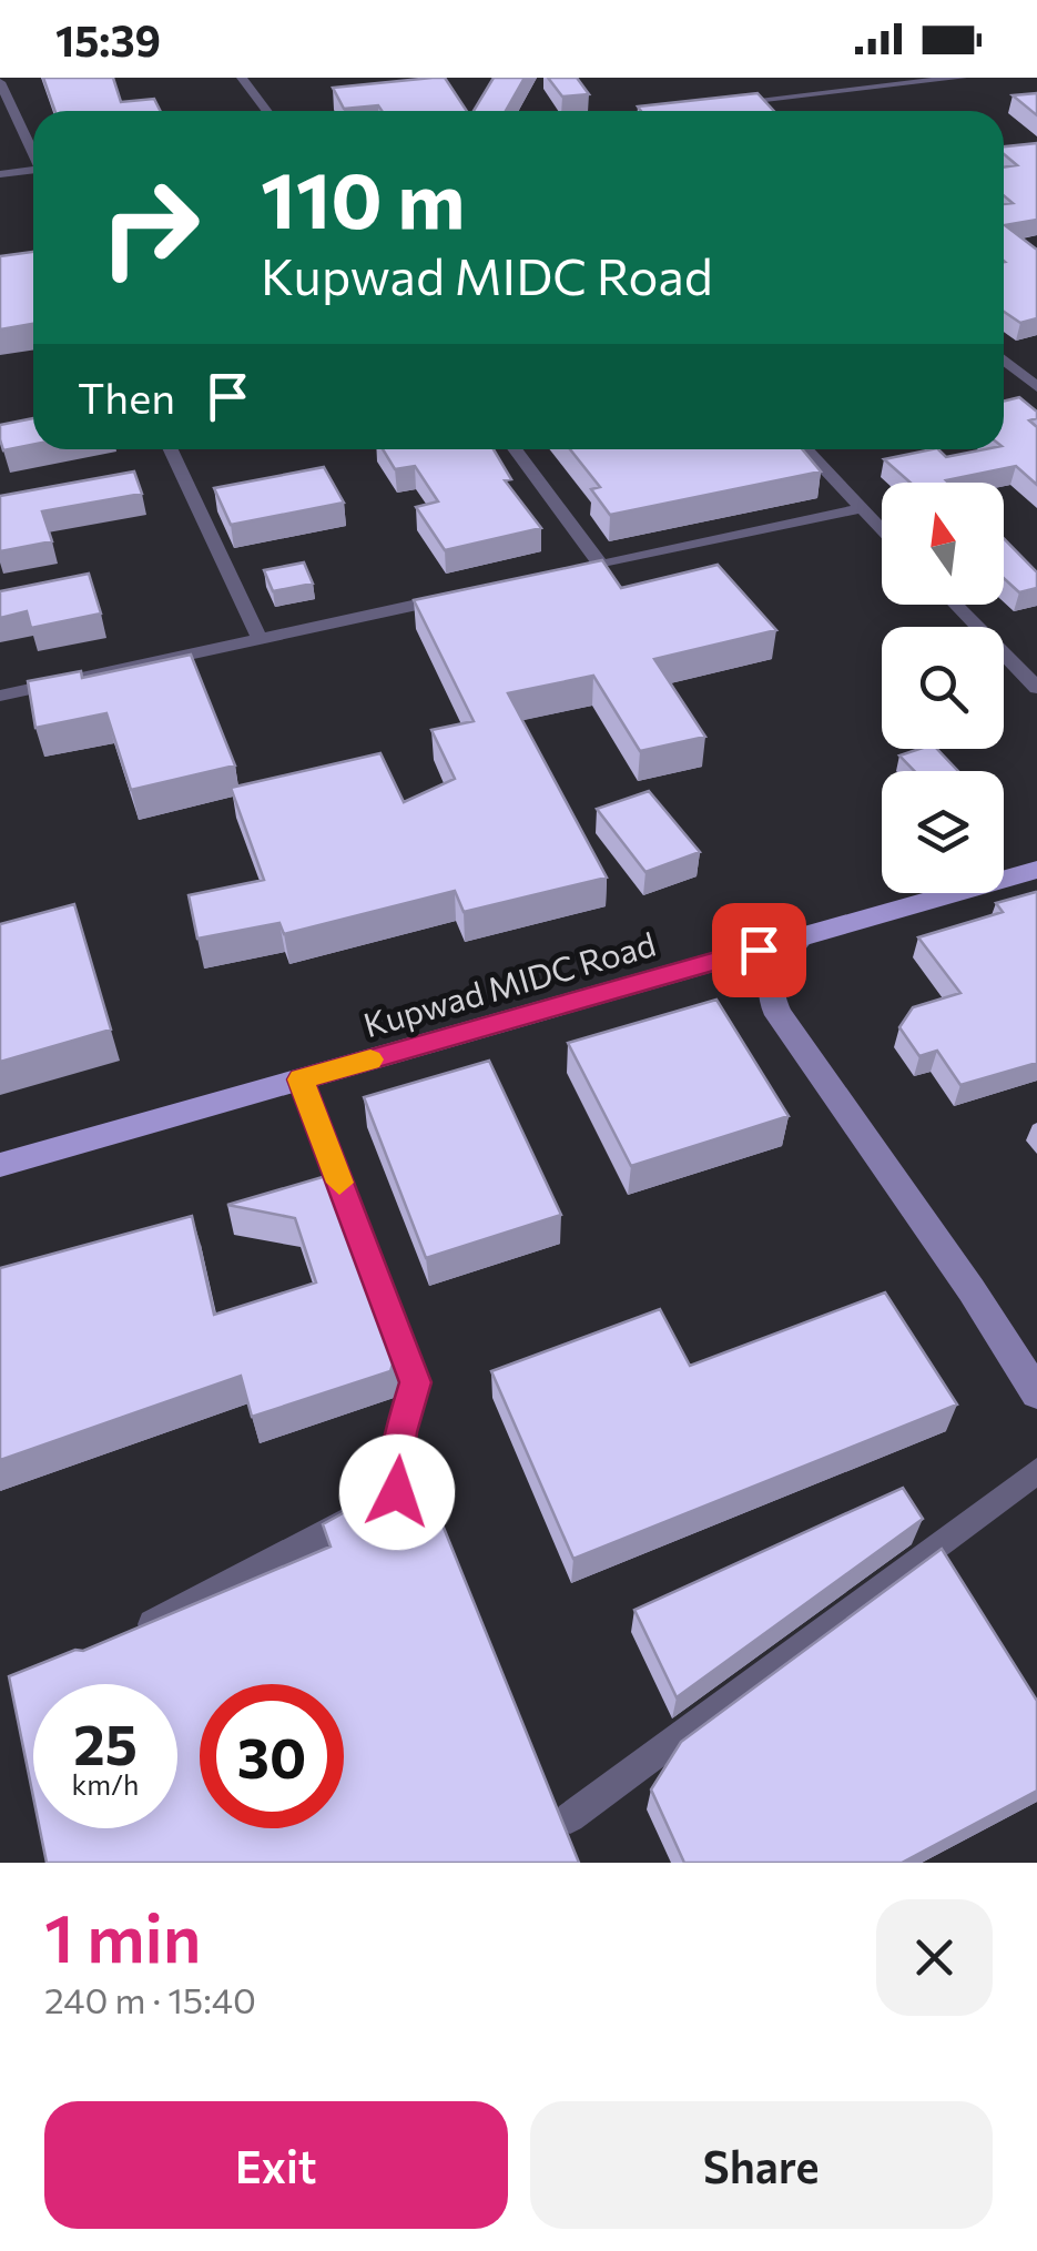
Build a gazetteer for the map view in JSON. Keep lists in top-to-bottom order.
{
  "streets": {
    "main road": ["Kupwad MIDC Road"]
  },
  "north": "top",
  "page": {
    "status": "15:39",
    "turn": ["110 m", "Kupwad MIDC Road"],
    "then": "Then",
    "speed": "25 km/h",
    "limit": "30",
    "heading": ["1 min", "240 m · 15:40"],
    "buttons": ["Exit", "Share"]
  }
}
